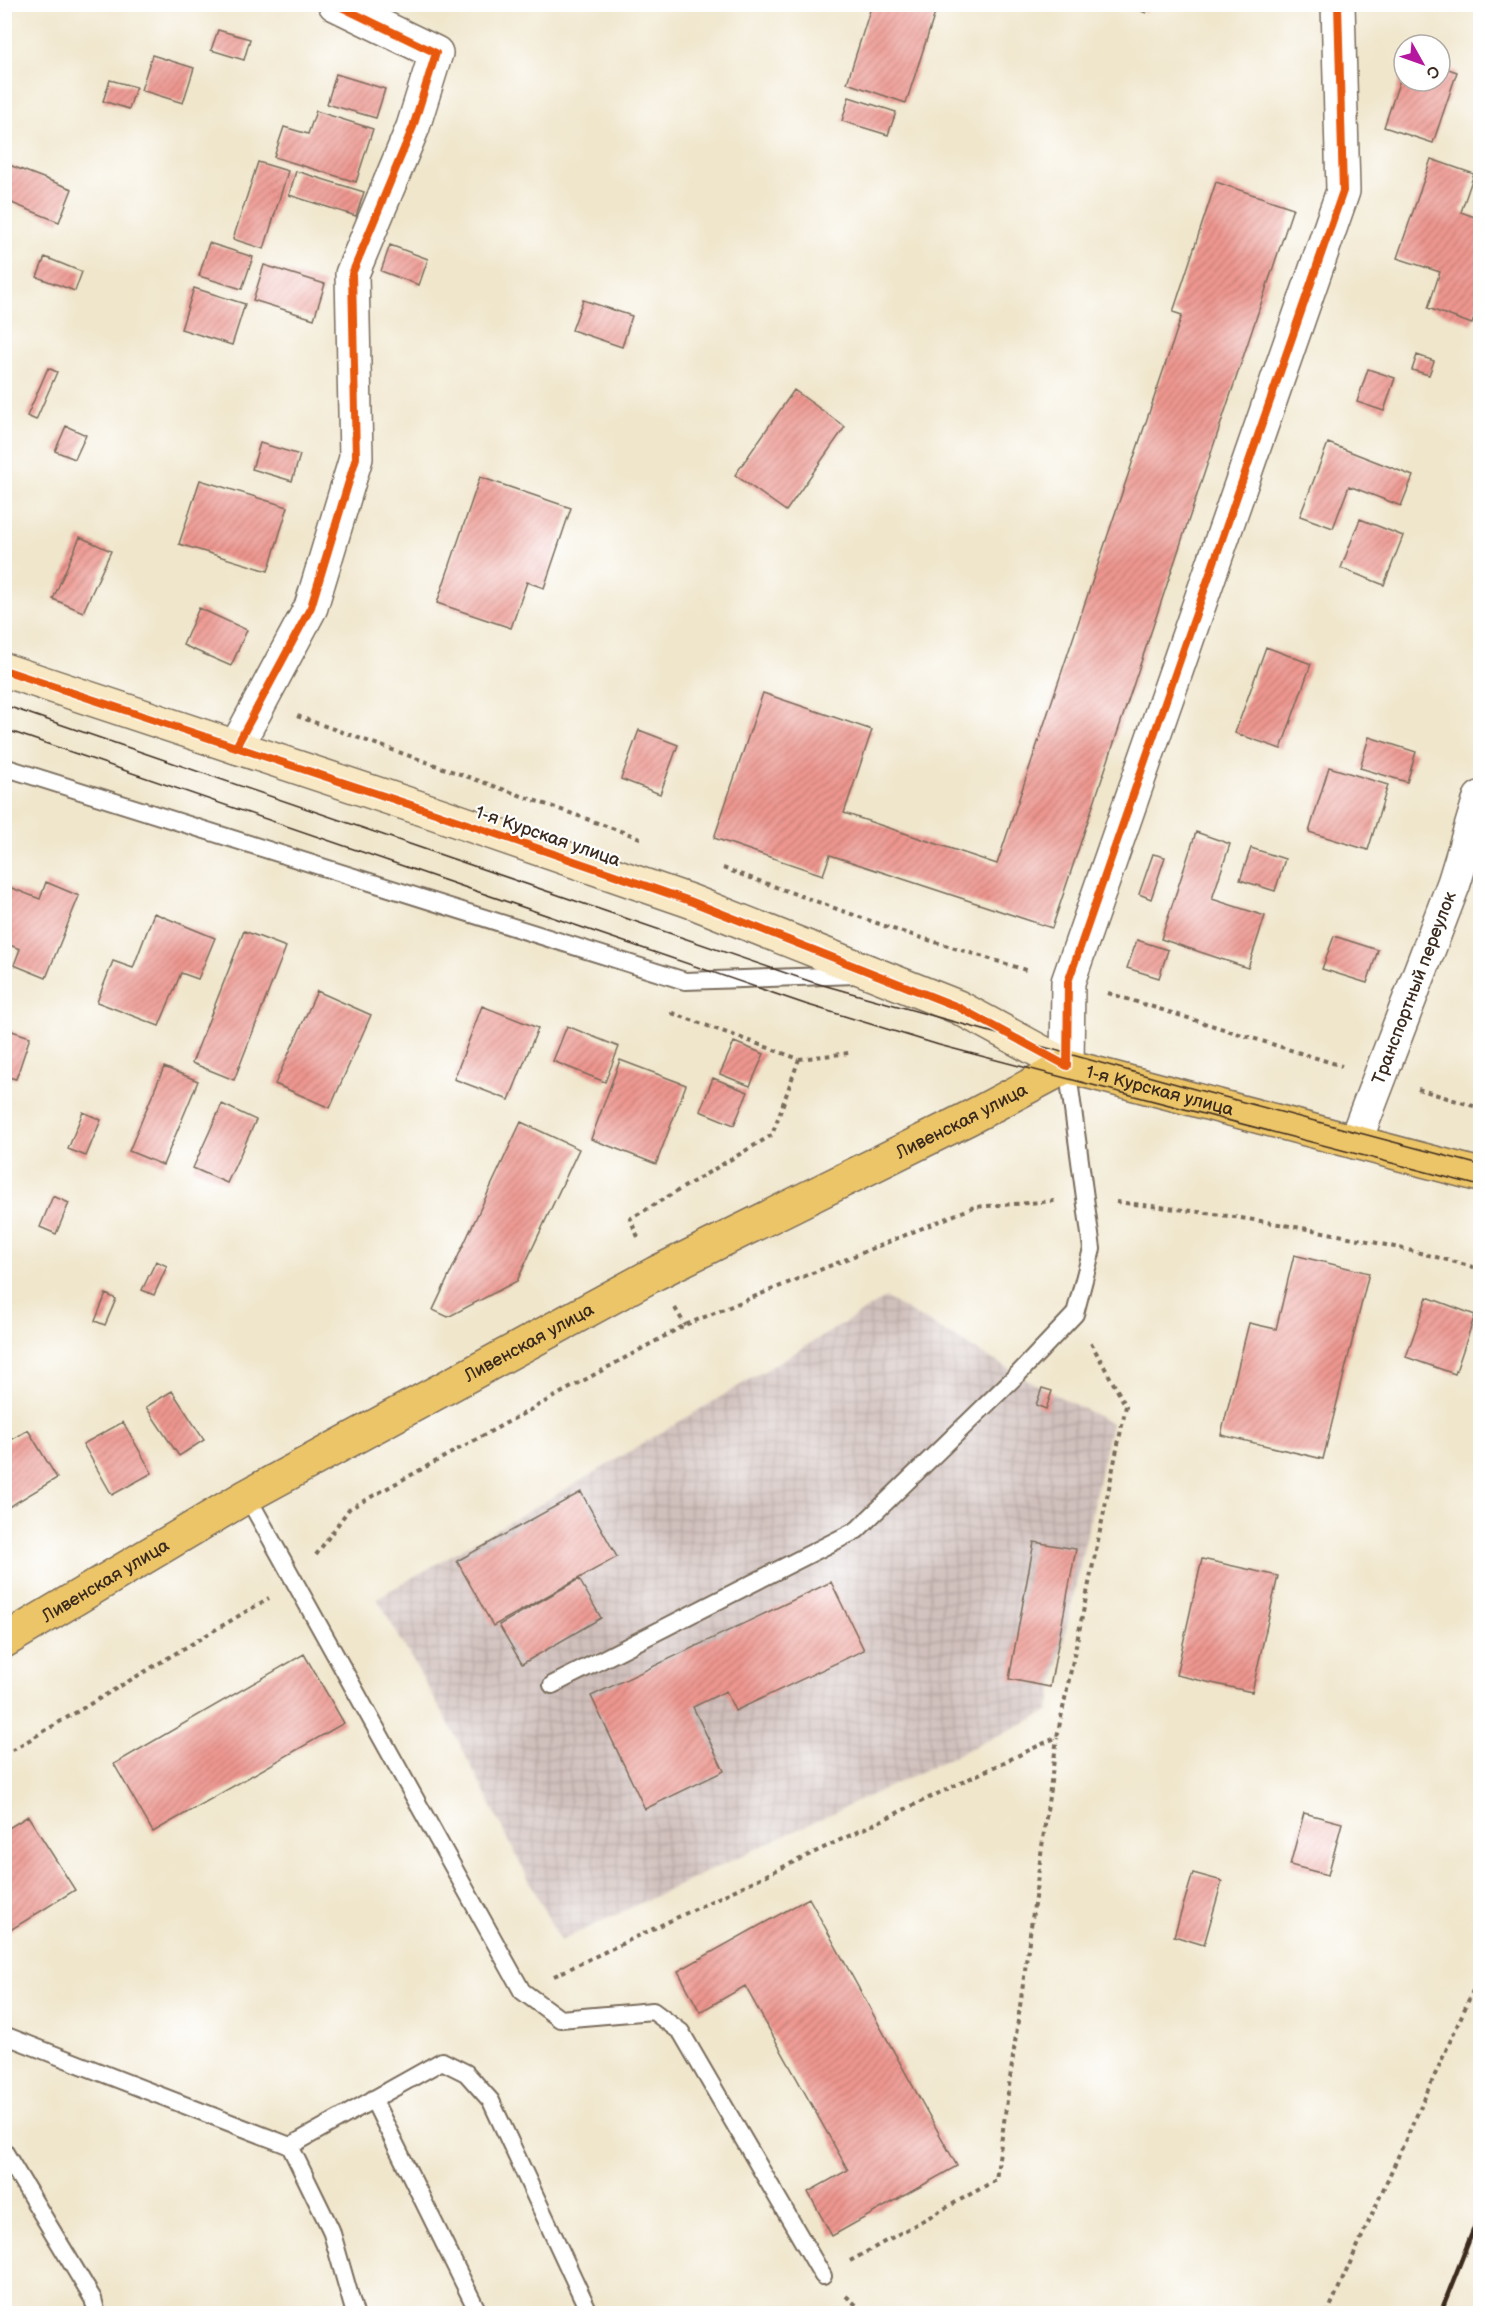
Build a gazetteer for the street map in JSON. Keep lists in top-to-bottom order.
{
  "streets": {
    "main road": ["1-я Курская улица", "Ливенская улица"],
    "street": ["Транспортный переулок"]
  },
  "crossings": [
    ["1-я Курская улица", "Транспортный переулок"],
    ["1-я Курская улица", "Ливенская улица"]
  ],
  "north": "bottom right"
}
